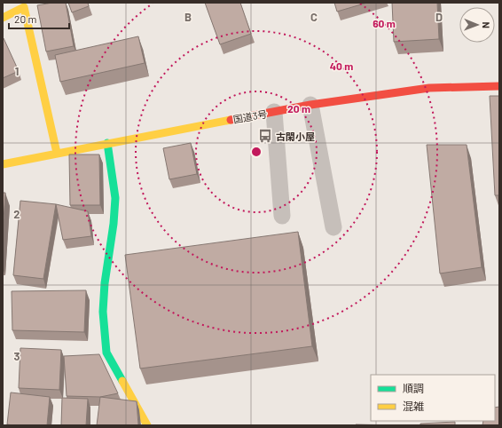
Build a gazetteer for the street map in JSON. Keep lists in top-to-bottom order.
{
  "streets": {
    "main road": ["国道3号"]
  },
  "places": {
    "bus stop": ["古閑小屋"]
  },
  "legend": ["順調", "混雑"],
  "scale_bar": "20 m",
  "north": "right",
  "grid": {
    "columns": ["B", "C", "D"],
    "rows": ["1", "2", "3"]
  },
  "rings": ["60 m", "40 m", "20 m"]
}
